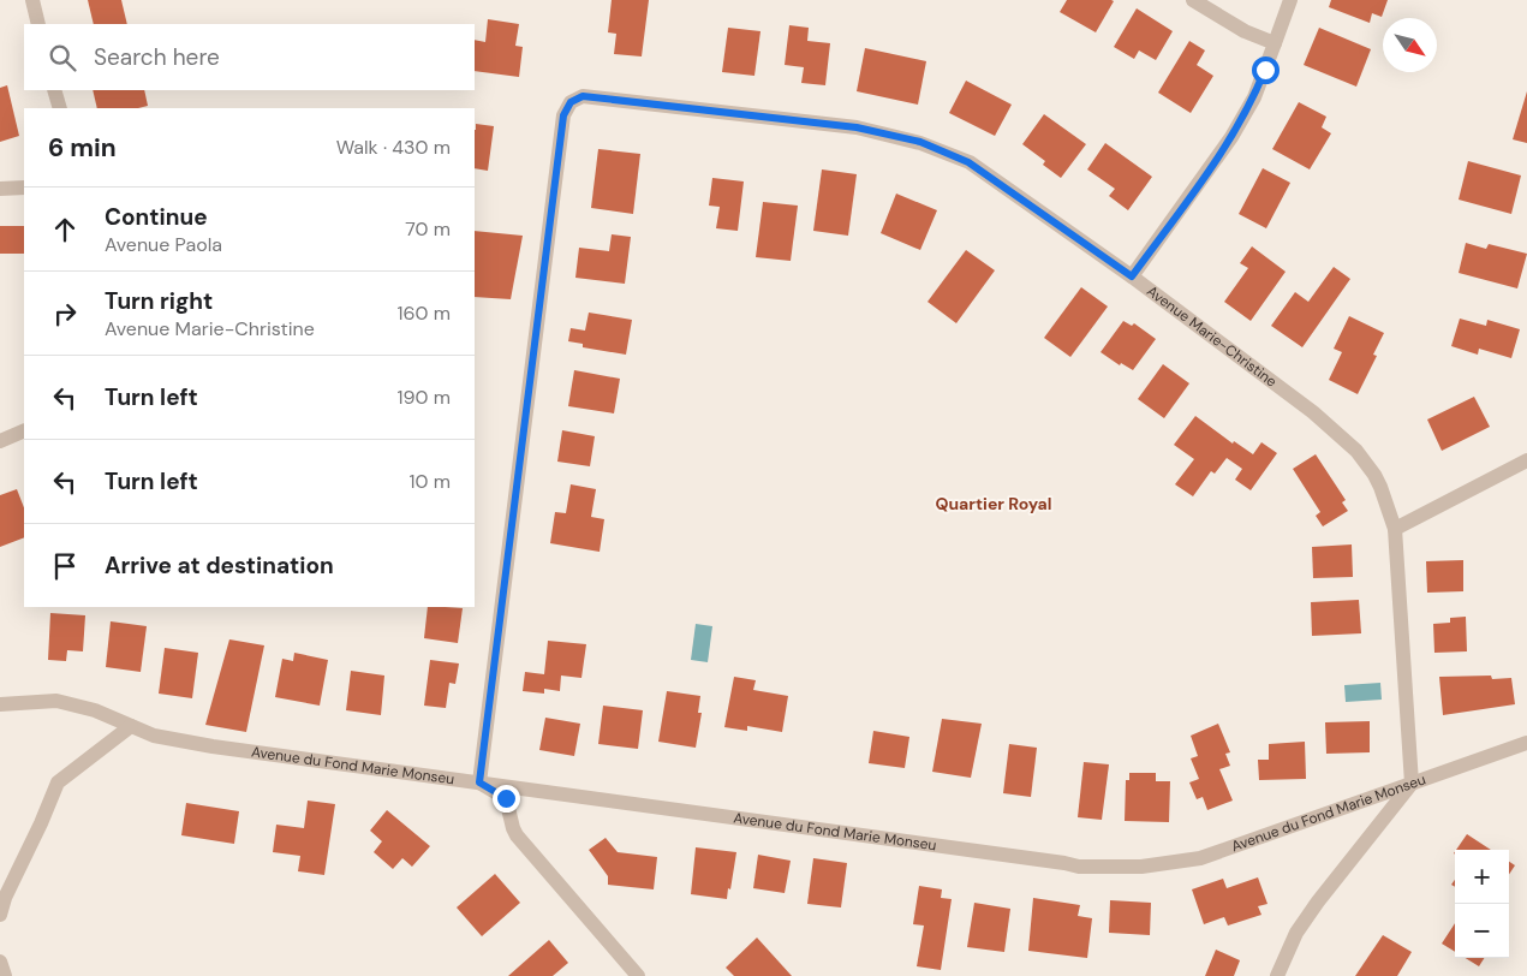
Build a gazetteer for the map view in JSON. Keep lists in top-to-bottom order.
{
  "streets": {
    "street": ["Avenue Marie-Christine", "Avenue du Fond Marie Monseu"]
  },
  "crossings": [
    ["Avenue Marie-Christine", "Avenue du Fond Marie Monseu"]
  ],
  "districts": ["Quartier Royal"],
  "north": "bottom right",
  "page": {
    "search": "Search here",
    "heading": ["6 min", "Walk · 430 m"],
    "list": [
      ["Continue", "Avenue Paola", "70 m"],
      ["Turn right", "Avenue Marie-Christine", "160 m"],
      ["Turn left", "190 m"],
      ["Turn left", "10 m"],
      "Arrive at destination"
    ],
    "map_buttons": ["+", "−"]
  }
}
